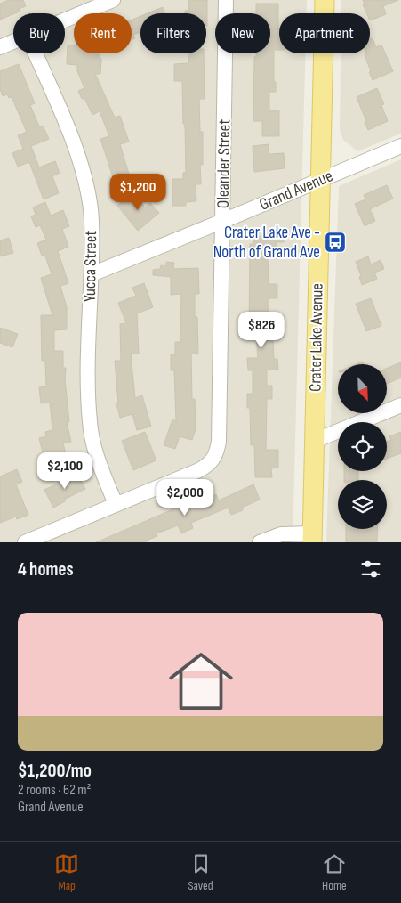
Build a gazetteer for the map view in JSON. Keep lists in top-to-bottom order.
{
  "streets": {
    "main road": ["Crater Lake Avenue"],
    "street": ["Oleander Street", "Grand Avenue", "Yucca Street"]
  },
  "crossings": [
    ["Oleander Street", "Grand Avenue"],
    ["Oleander Street", "Yucca Street"],
    ["Grand Avenue", "Yucca Street"],
    ["Grand Avenue", "Crater Lake Avenue"]
  ],
  "places": {
    "bus stop": ["Crater Lake Ave - North of Grand Ave"]
  },
  "north": "bottom right",
  "page": {
    "chip": [
      "Buy",
      "Rent",
      "Filters",
      "New",
      "Apartment"
    ],
    "price": [
      "$1,200",
      "$826",
      "$2,100",
      "$2,000"
    ],
    "heading": "4 homes",
    "list": [
      {
        "name": "$1,200/mo",
        "note": "2 rooms · 62 m² · Grand Avenue"
      }
    ],
    "tabs": ["Map", "Saved", "Home"]
  }
}
